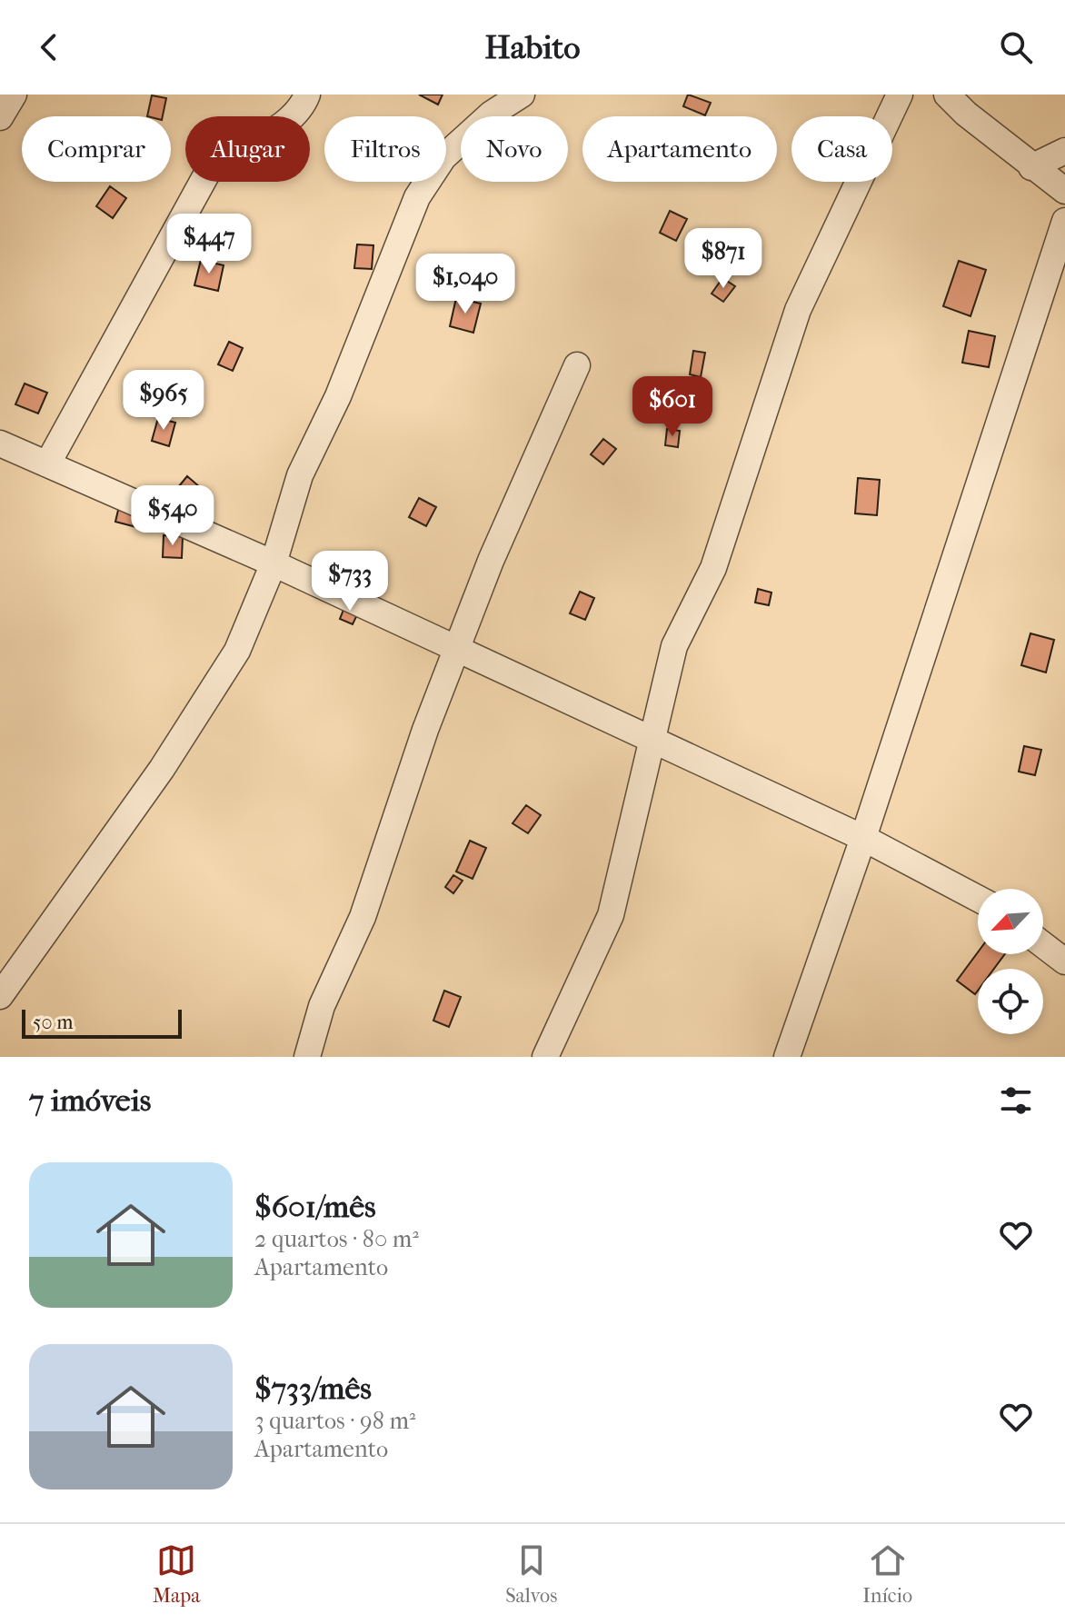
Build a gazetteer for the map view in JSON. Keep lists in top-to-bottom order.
{
  "scale_bar": "50 m",
  "north": "bottom left",
  "page": {
    "header": "Habito",
    "chip": [
      "Comprar",
      "Alugar",
      "Filtros",
      "Novo",
      "Apartamento",
      "Casa"
    ],
    "price": [
      "$447",
      "$871",
      "$1,040",
      "$965",
      "$601",
      "$540",
      "$733"
    ],
    "scale": "50 m",
    "heading": "7 imóveis",
    "list": [
      {
        "name": "$601/mês",
        "note": "2 quartos · 80 m² · Apartamento"
      },
      {
        "name": "$733/mês",
        "note": "3 quartos · 98 m² · Apartamento"
      }
    ],
    "tabs": ["Mapa", "Salvos", "Início"]
  }
}
